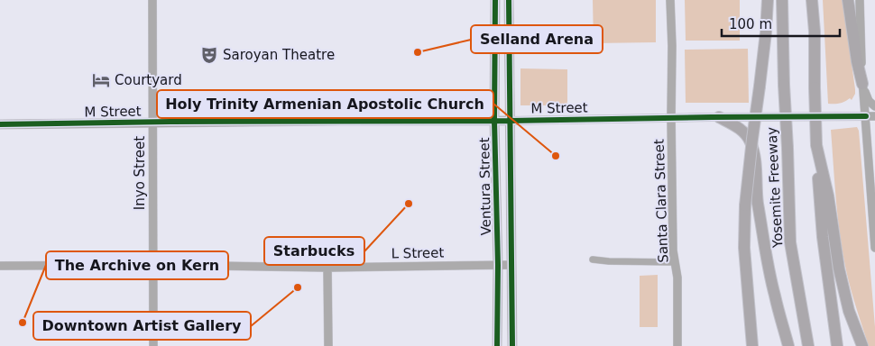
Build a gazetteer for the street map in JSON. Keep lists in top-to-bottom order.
{
  "streets": {
    "highway": ["Yosemite Freeway"],
    "main road": ["M Street", "Ventura Street"],
    "street": ["Inyo Street", "Santa Clara Street", "L Street"]
  },
  "crossings": [
    ["M Street", "Inyo Street"],
    ["M Street", "Ventura Street"],
    ["M Street", "Santa Clara Street"],
    ["Inyo Street", "L Street"],
    ["Ventura Street", "L Street"]
  ],
  "places": {
    "other": [
      "Selland Arena",
      "Holy Trinity Armenian Apostolic Church",
      "Starbucks",
      "Downtown Artist Gallery",
      "The Archive on Kern"
    ],
    "theatre": ["Saroyan Theatre"],
    "hotel": ["Courtyard"]
  },
  "scale_bar": "100 m"
}
